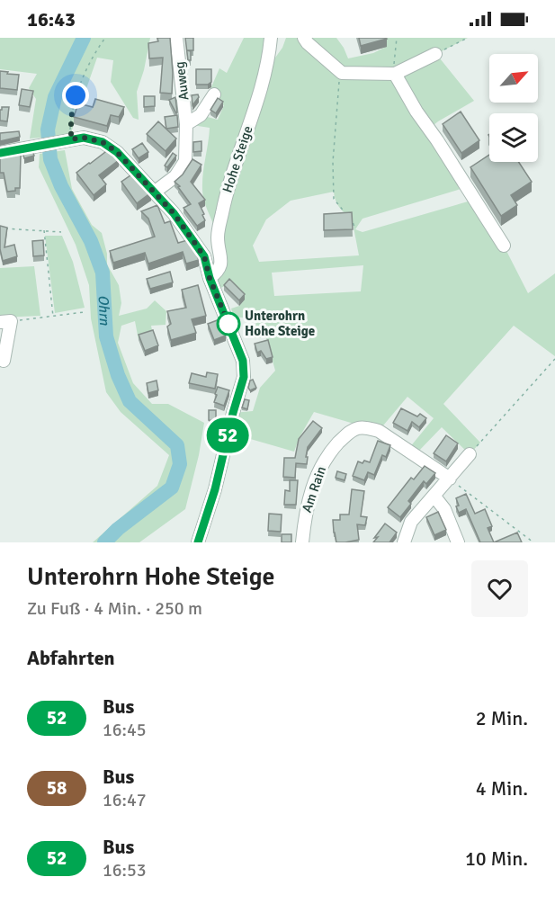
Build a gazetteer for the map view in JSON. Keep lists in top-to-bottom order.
{
  "streets": {
    "street": ["Auweg", "Hohe Steige", "Am Rain"]
  },
  "water": ["Ohrn"],
  "places": ["Unterohrn Hohe Steige"],
  "lines": ["bus line 52"],
  "north": "top right",
  "page": {
    "status": "16:43",
    "on_map": "52",
    "heading": [
      ["Unterohrn Hohe Steige", "Zu Fuß · 4 Min. · 250 m"],
      "Abfahrten"
    ],
    "list": [
      {
        "mark": "52",
        "name": "Bus",
        "note": "16:45",
        "value": "2 Min."
      },
      {
        "mark": "58",
        "name": "Bus",
        "note": "16:47",
        "value": "4 Min."
      },
      {
        "mark": "52",
        "name": "Bus",
        "note": "16:53",
        "value": "10 Min."
      }
    ]
  }
}
